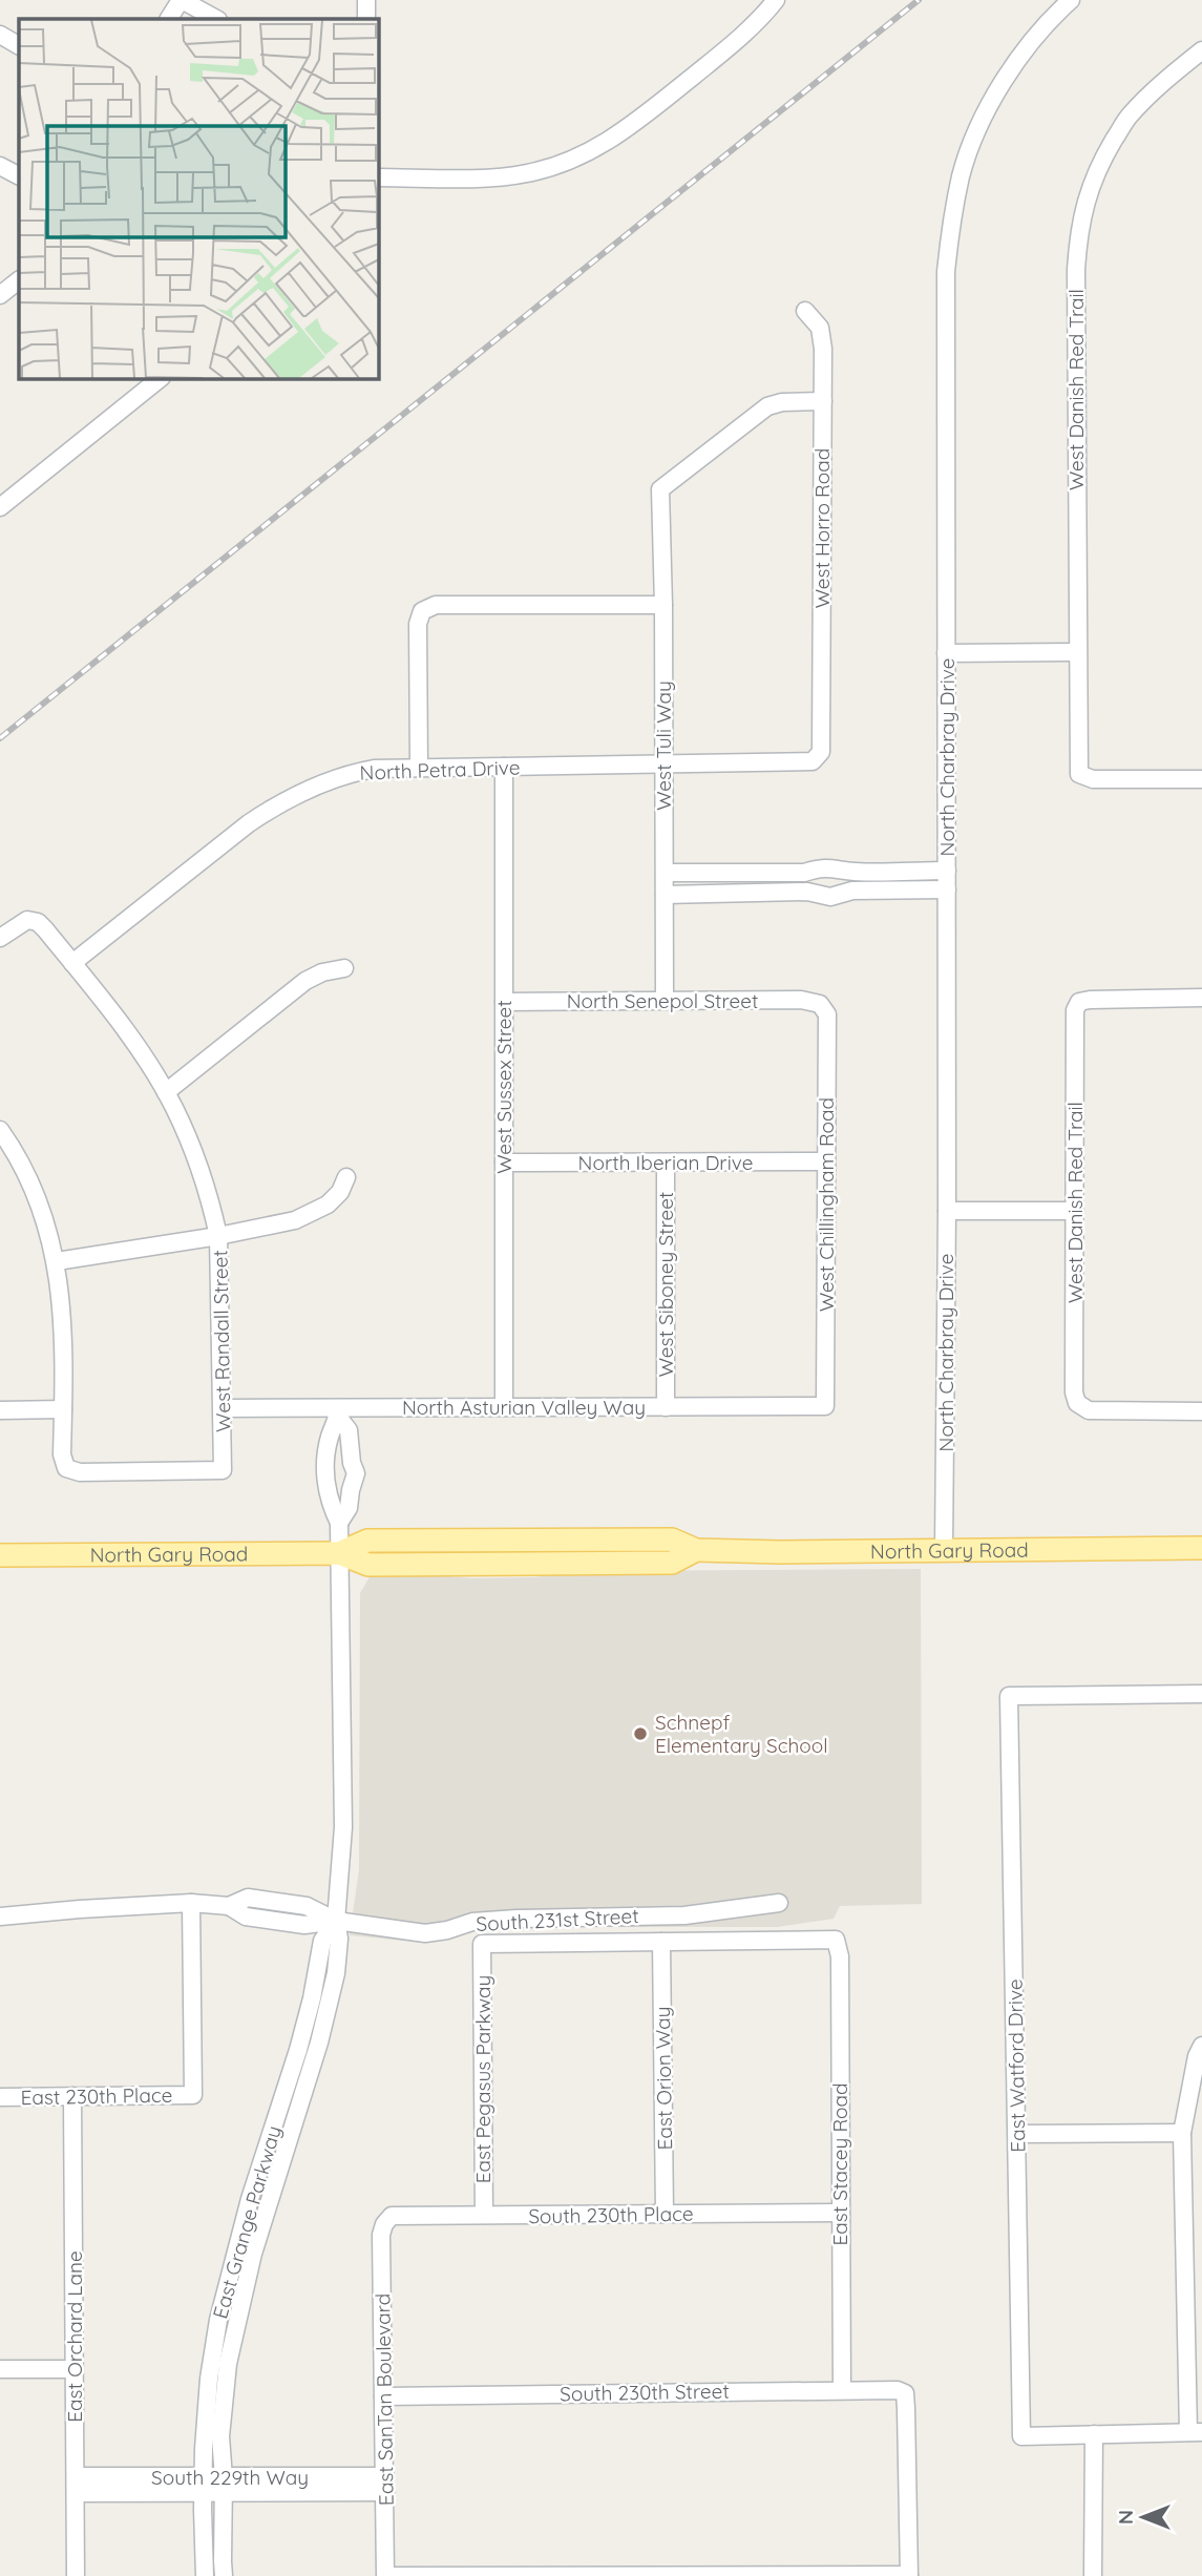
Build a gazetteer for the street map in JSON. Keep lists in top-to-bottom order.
{
  "streets": {
    "main road": ["North Gary Road"],
    "street": [
      "West Danish Red Trail",
      "West Horro Road",
      "West Tuli Way",
      "North Charbray Drive",
      "North Petra Drive",
      "North Senepol Street",
      "West Sussex Street",
      "North Iberian Drive",
      "West Chillingham Road",
      "West Siboney Street",
      "West Randall Street",
      "North Asturian Valley Way",
      "South 231st Street",
      "East Watford Drive",
      "East Orion Way",
      "East Pegasus Parkway",
      "East 230th Place",
      "East Stacey Road",
      "South 230th Place",
      "East Grange Parkway",
      "East Orchard Lane",
      "South 230th Street",
      "East SanTan Boulevard",
      "South 229th Way"
    ]
  },
  "crossings": [
    ["West Horro Road", "West Tuli Way"],
    ["West Horro Road", "North Petra Drive"],
    ["West Tuli Way", "North Petra Drive"],
    ["West Tuli Way", "North Senepol Street"],
    ["North Charbray Drive", "North Gary Road"],
    ["North Petra Drive", "West Sussex Street"],
    ["North Petra Drive", "West Randall Street"],
    ["North Senepol Street", "West Sussex Street"],
    ["North Senepol Street", "West Chillingham Road"],
    ["West Sussex Street", "North Iberian Drive"],
    ["West Sussex Street", "North Asturian Valley Way"],
    ["North Iberian Drive", "West Chillingham Road"],
    ["North Iberian Drive", "West Siboney Street"],
    ["West Chillingham Road", "North Asturian Valley Way"],
    ["West Siboney Street", "North Asturian Valley Way"],
    ["West Randall Street", "North Asturian Valley Way"],
    ["North Gary Road", "East Grange Parkway"],
    ["South 231st Street", "East Orion Way"],
    ["South 231st Street", "East Pegasus Parkway"],
    ["South 231st Street", "East 230th Place"],
    ["South 231st Street", "East Stacey Road"],
    ["South 231st Street", "East Grange Parkway"],
    ["East Orion Way", "South 230th Place"],
    ["East Pegasus Parkway", "South 230th Place"],
    ["East 230th Place", "East Orchard Lane"],
    ["East Stacey Road", "South 230th Place"],
    ["East Stacey Road", "South 230th Street"],
    ["South 230th Place", "East SanTan Boulevard"],
    ["East Grange Parkway", "South 229th Way"],
    ["East Orchard Lane", "South 229th Way"],
    ["South 230th Street", "East SanTan Boulevard"],
    ["East SanTan Boulevard", "South 229th Way"]
  ],
  "places": ["Schnepf Elementary School"],
  "north": "left"
}
